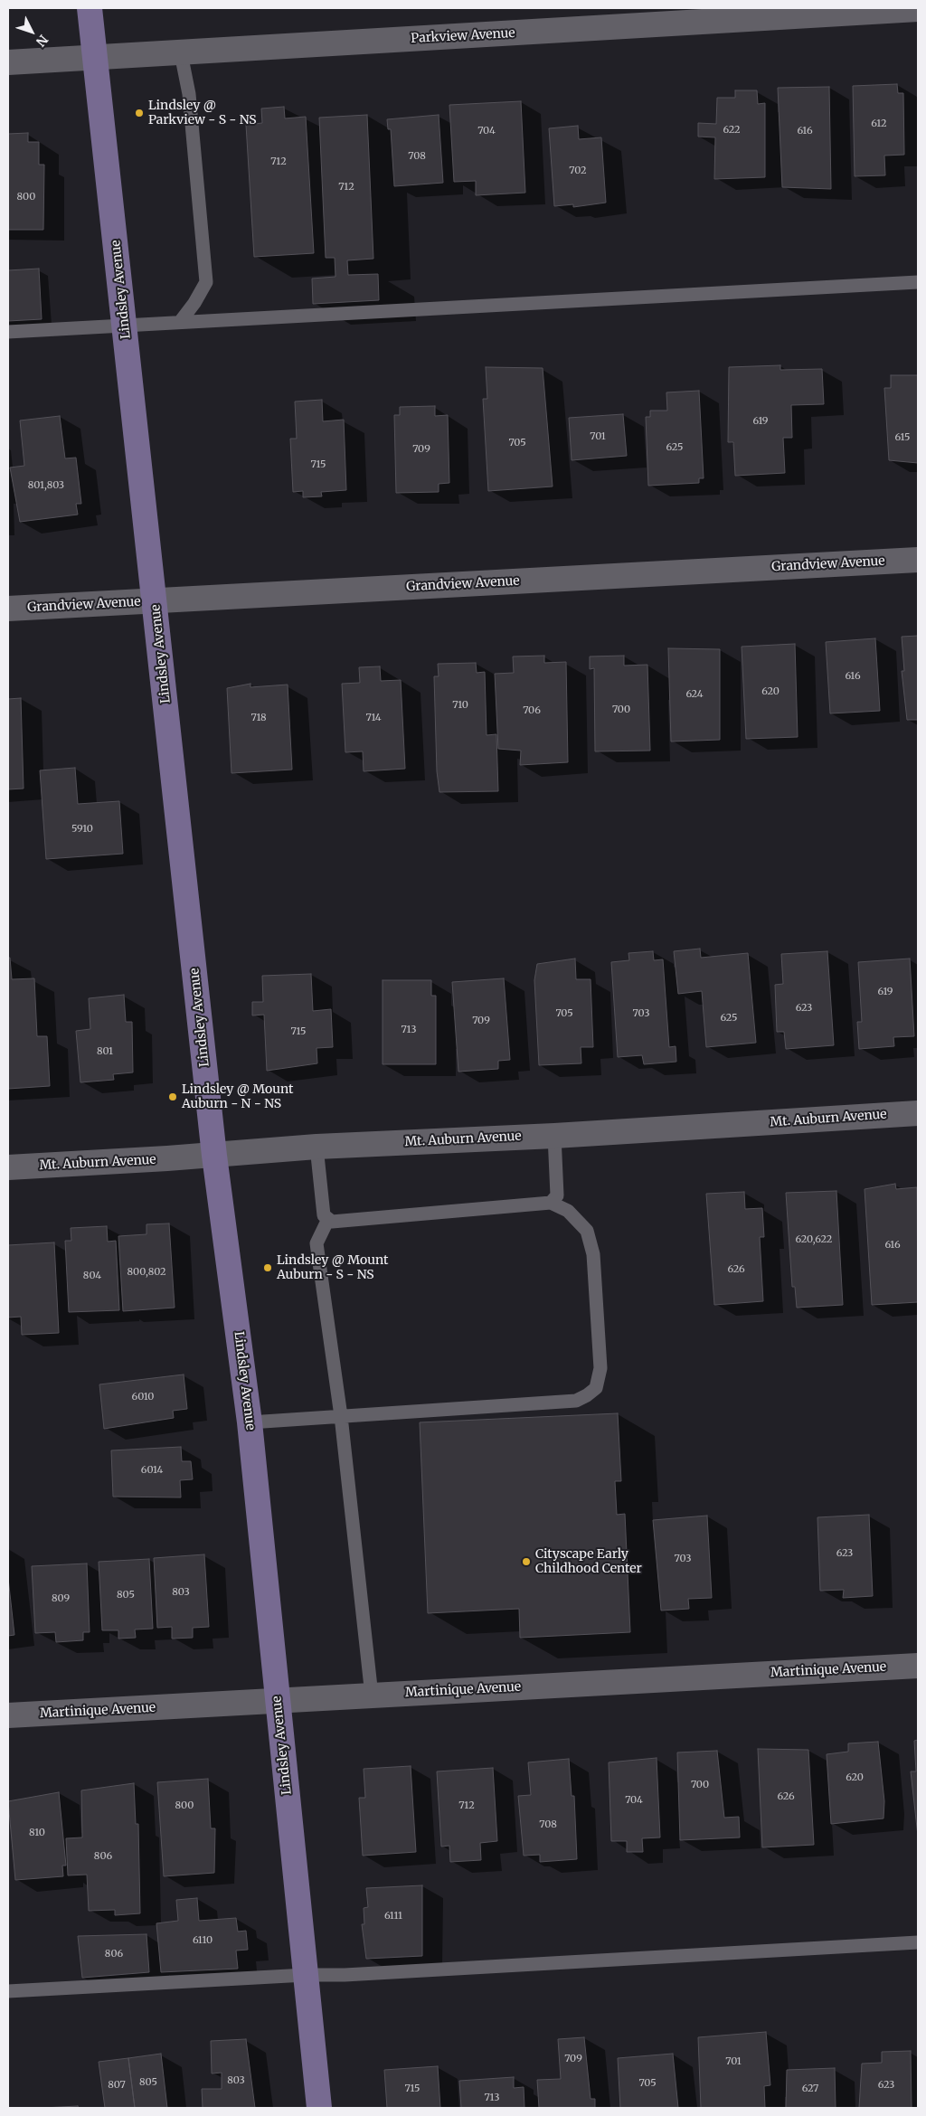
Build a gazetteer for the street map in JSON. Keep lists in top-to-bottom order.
{
  "streets": {
    "street": [
      "Parkview Avenue",
      "Lindsley Avenue",
      "Grandview Avenue",
      "Mt. Auburn Avenue",
      "Martinique Avenue"
    ]
  },
  "crossings": [
    ["Parkview Avenue", "Lindsley Avenue"],
    ["Lindsley Avenue", "Grandview Avenue"],
    ["Lindsley Avenue", "Mt. Auburn Avenue"],
    ["Lindsley Avenue", "Martinique Avenue"]
  ],
  "places": [
    "Lindsley @ Parkview - S - NS",
    "Lindsley @ Mount Auburn - N - NS",
    "Lindsley @ Mount Auburn - S - NS",
    "Cityscape Early Childhood Center"
  ],
  "house_numbers": [
    "612",
    "622",
    "704",
    "616",
    "708",
    "712",
    "702",
    "712",
    "800",
    "619",
    "701",
    "615",
    "705",
    "625",
    "709",
    "715",
    "801,803",
    "616",
    "620",
    "624",
    "710",
    "700",
    "706",
    "718",
    "714",
    "5910",
    "619",
    "623",
    "705",
    "703",
    "625",
    "709",
    "713",
    "715",
    "801",
    "620,622",
    "616",
    "626",
    "800,802",
    "804",
    "6010",
    "6014",
    "623",
    "703",
    "803",
    "805",
    "809",
    "620",
    "700",
    "626",
    "704",
    "800",
    "712",
    "708",
    "810",
    "806",
    "6111",
    "6110",
    "806",
    "709",
    "701",
    "803",
    "805",
    "705",
    "807",
    "623",
    "715",
    "627",
    "713"
  ],
  "north": "bottom right"
}
